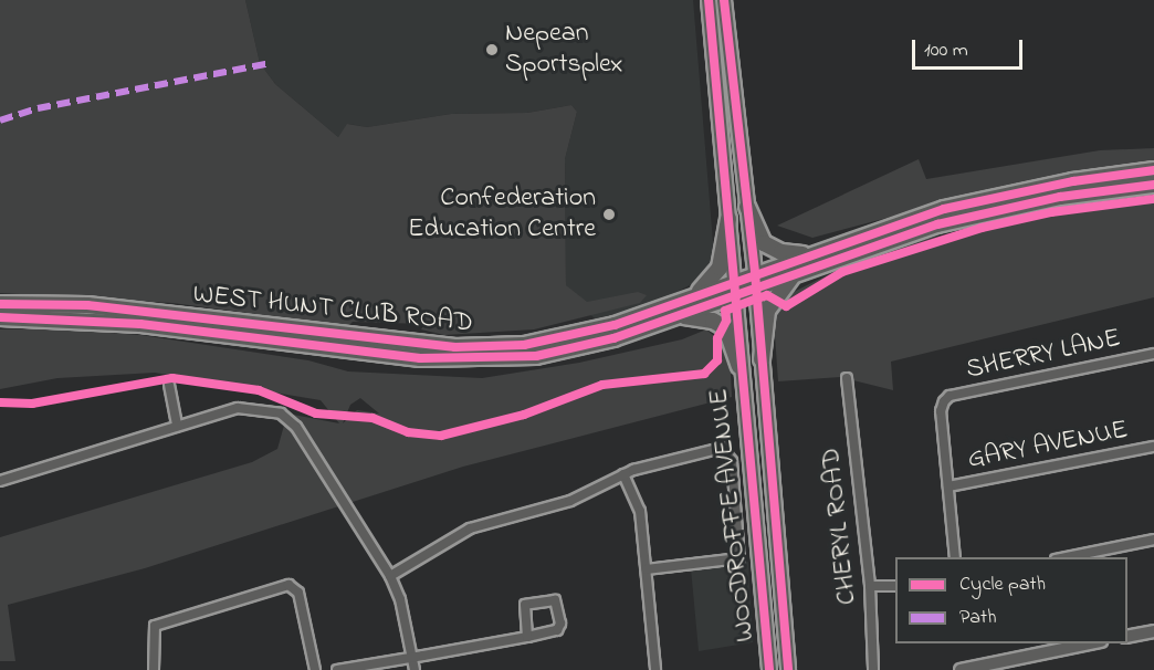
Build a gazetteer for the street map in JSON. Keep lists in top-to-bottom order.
{
  "streets": {
    "main road": ["WEST HUNT CLUB ROAD", "WOODROFFE AVENUE"],
    "street": ["SHERRY LANE", "GARY AVENUE", "CHERYL ROAD"]
  },
  "crossings": [
    ["WEST HUNT CLUB ROAD", "WOODROFFE AVENUE"],
    ["SHERRY LANE", "GARY AVENUE"]
  ],
  "places": ["Nepean Sportsplex", "Confederation Education Centre"],
  "legend": ["Cycle path", "Path"],
  "scale_bar": "100 m"
}
